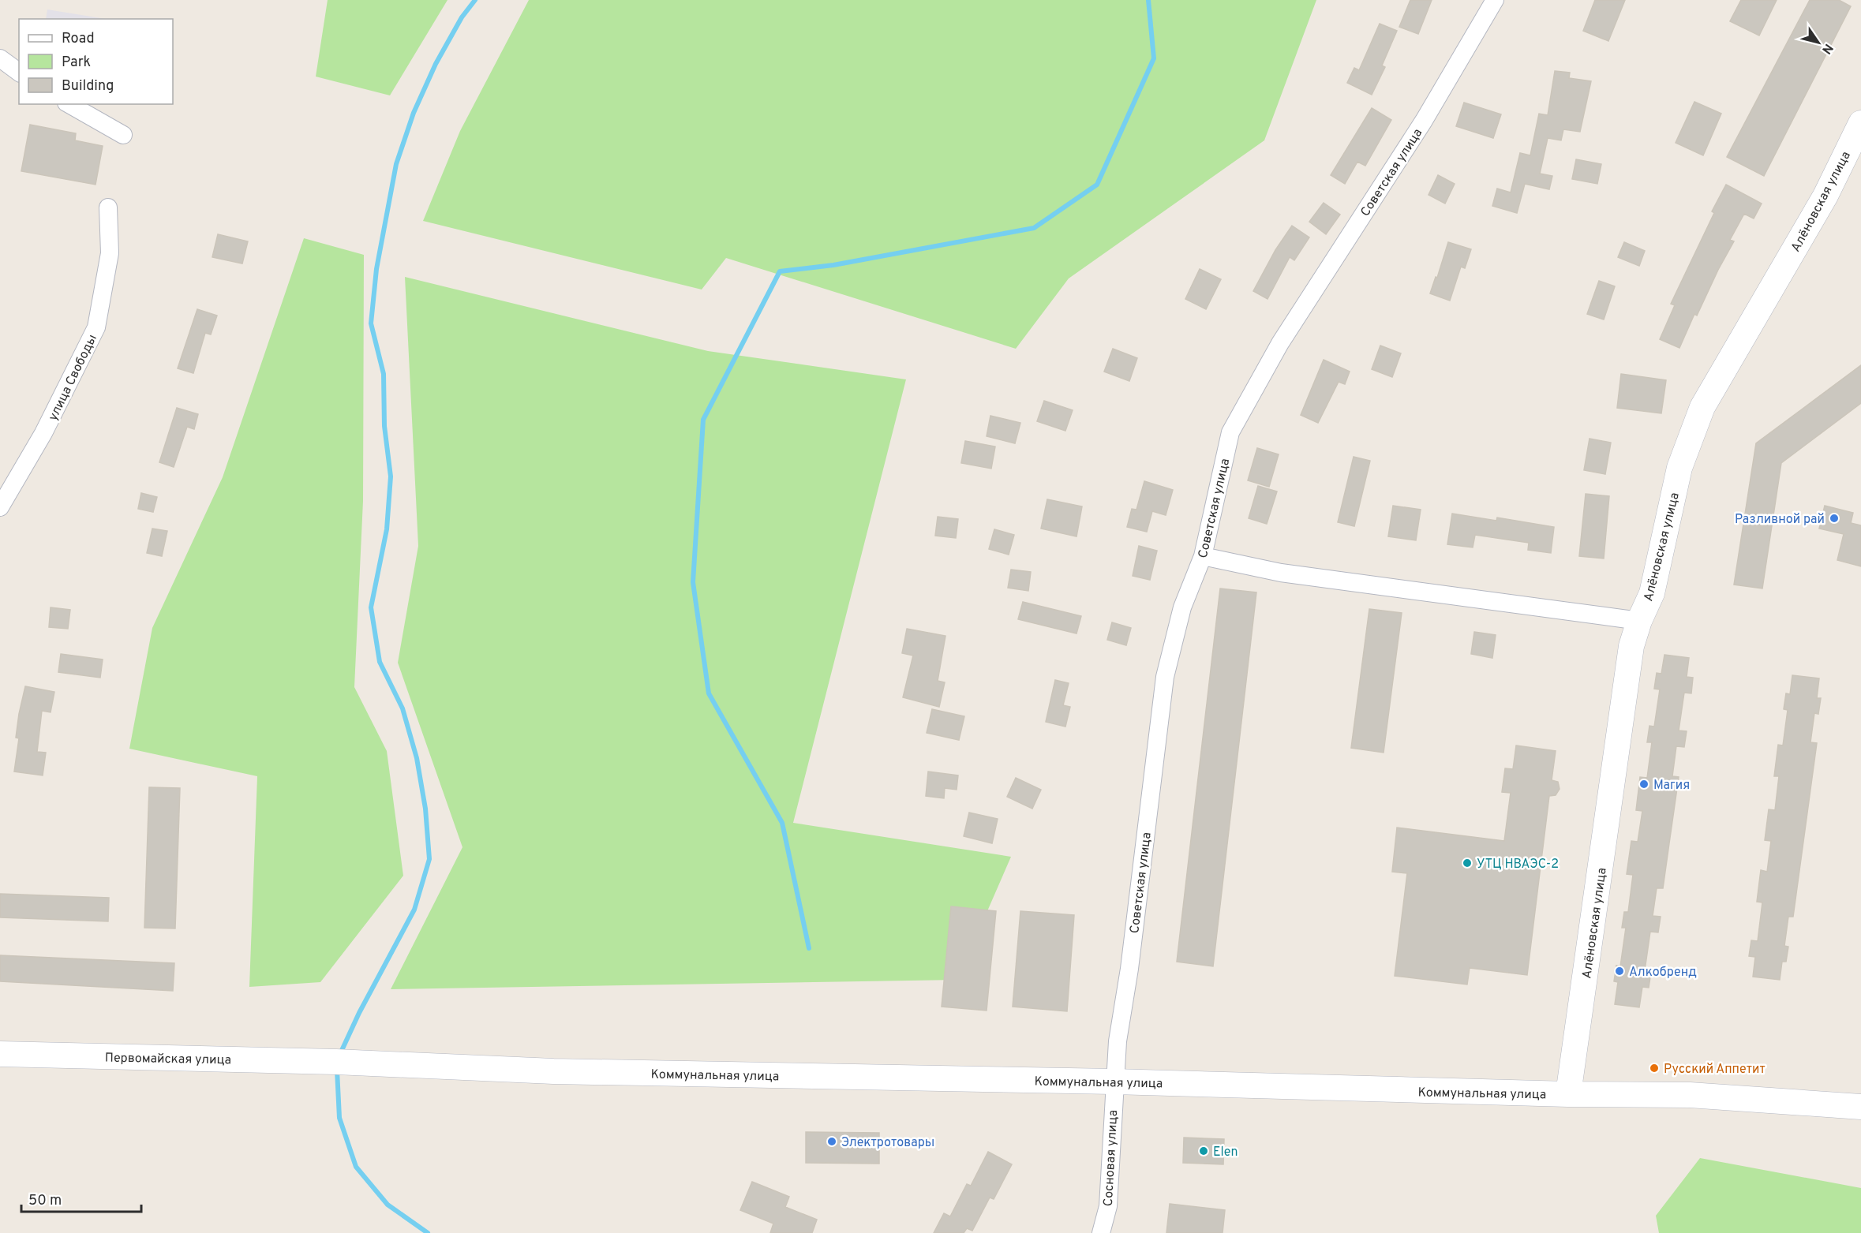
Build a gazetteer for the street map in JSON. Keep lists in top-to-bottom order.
{
  "streets": {
    "street": [
      "Советская улица",
      "Алёновская улица",
      "улица Свободы",
      "Первомайская улица",
      "Коммунальная улица",
      "Сосновая улица"
    ]
  },
  "crossings": [
    ["Советская улица", "Коммунальная улица"],
    ["Советская улица", "Сосновая улица"],
    ["Алёновская улица", "Коммунальная улица"],
    ["Первомайская улица", "Коммунальная улица"],
    ["Коммунальная улица", "Сосновая улица"]
  ],
  "places": [
    "Разливной рай",
    "Магия",
    "УТЦ НВАЭС-2",
    "Алкобренд",
    "Русский Аппетит",
    "Электротовары",
    "Elen"
  ],
  "legend": ["Road", "Park", "Building"],
  "scale_bar": "50 m",
  "north": "bottom right"
}
